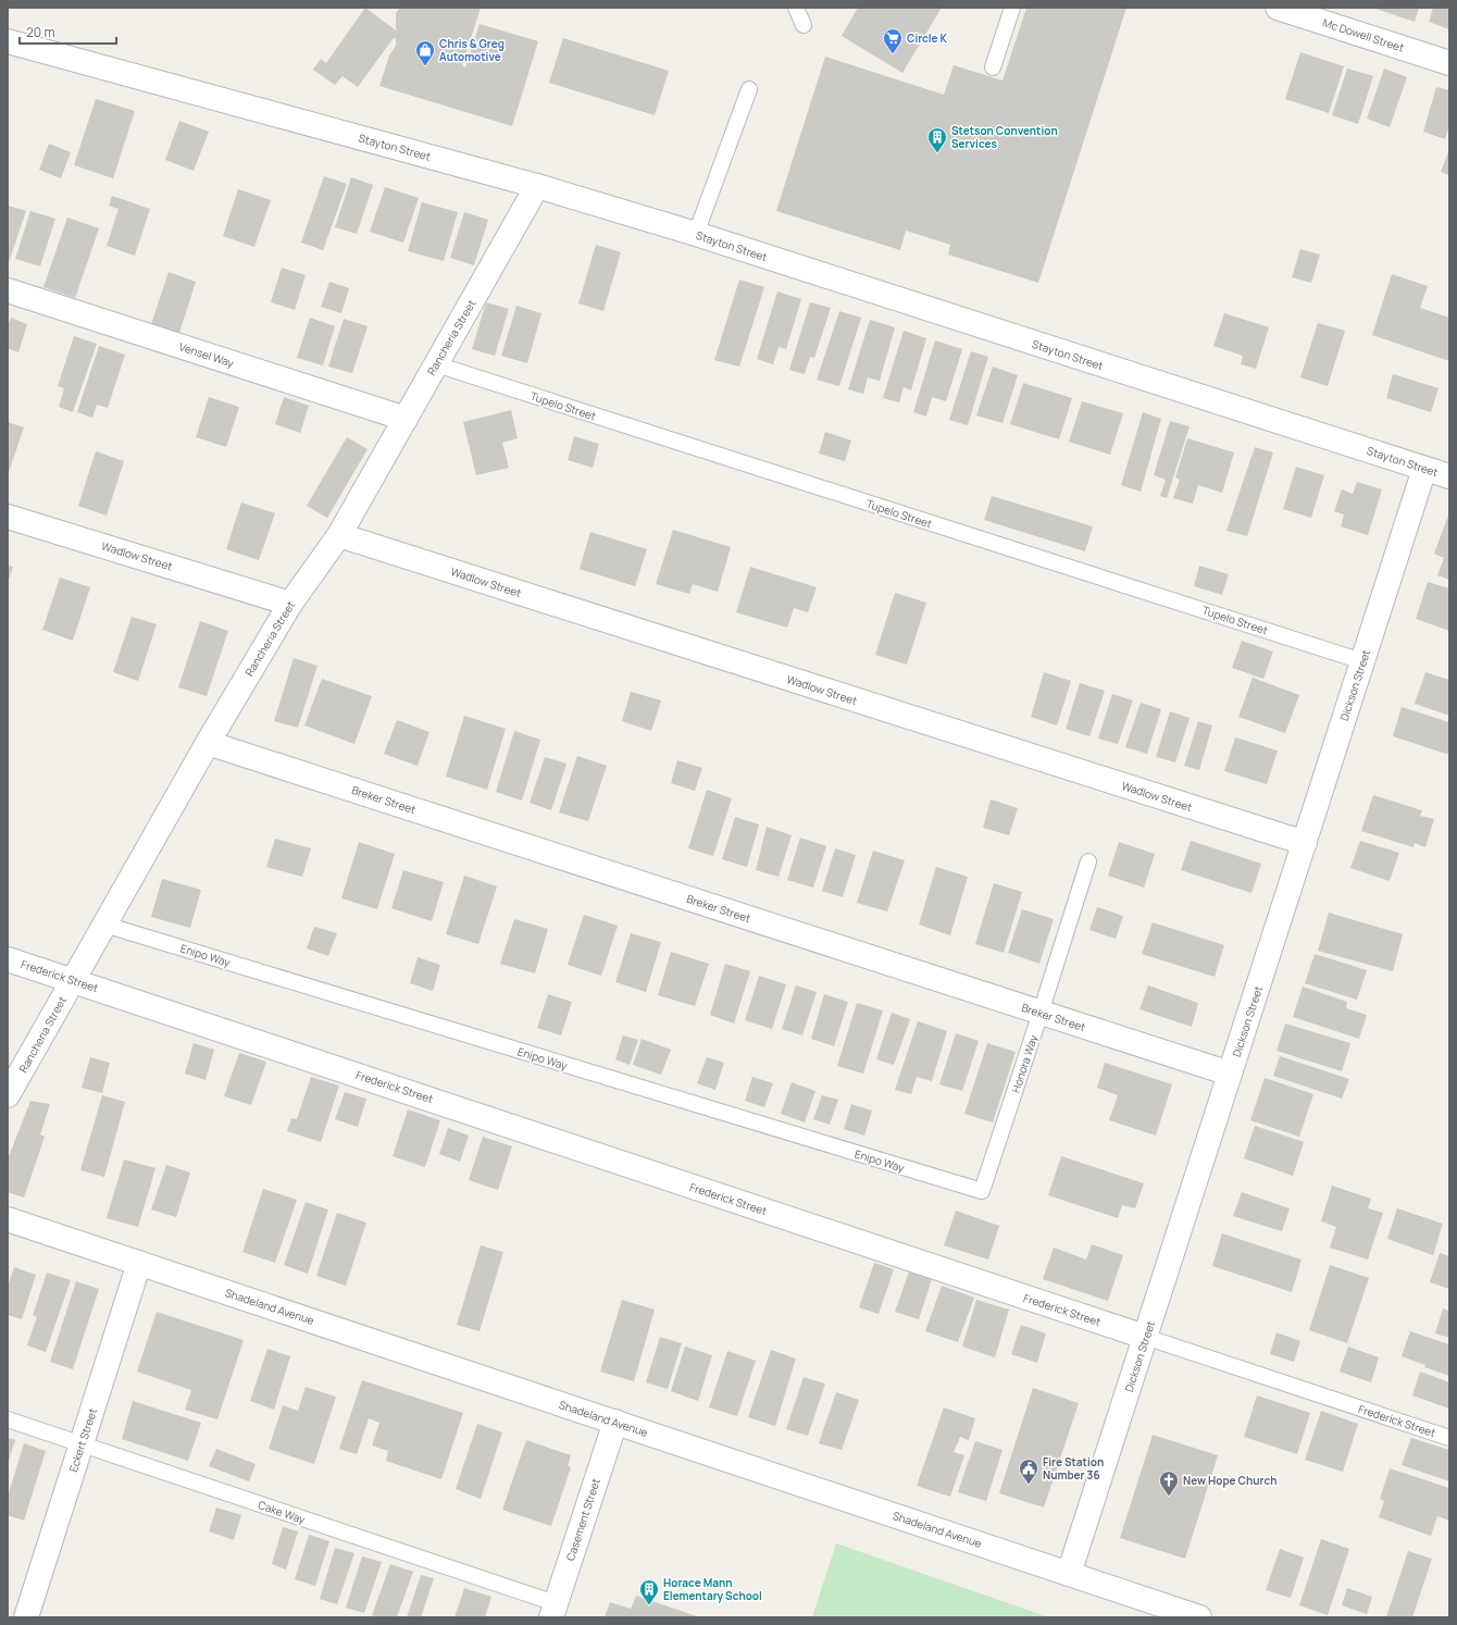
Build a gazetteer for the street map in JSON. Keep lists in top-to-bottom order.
{
  "streets": {
    "street": [
      "Mc Dowell Street",
      "Stayton Street",
      "Rancheria Street",
      "Vensel Way",
      "Wadlow Street",
      "Dickson Street",
      "Breker Street",
      "Frederick Street",
      "Shadeland Avenue",
      "Eckert Street",
      "Casement Street"
    ],
    "lane": [
      "Tupelo Street",
      "Enipo Way",
      "Honora Way",
      "Cake Way"
    ]
  },
  "crossings": [
    ["Stayton Street", "Rancheria Street"],
    ["Stayton Street", "Dickson Street"],
    ["Rancheria Street", "Vensel Way"],
    ["Rancheria Street", "Tupelo Street"],
    ["Rancheria Street", "Wadlow Street"],
    ["Rancheria Street", "Breker Street"],
    ["Rancheria Street", "Enipo Way"],
    ["Rancheria Street", "Frederick Street"],
    ["Tupelo Street", "Dickson Street"],
    ["Wadlow Street", "Dickson Street"],
    ["Dickson Street", "Breker Street"],
    ["Dickson Street", "Frederick Street"],
    ["Dickson Street", "Shadeland Avenue"],
    ["Breker Street", "Honora Way"],
    ["Enipo Way", "Honora Way"],
    ["Shadeland Avenue", "Eckert Street"],
    ["Shadeland Avenue", "Casement Street"],
    ["Eckert Street", "Cake Way"],
    ["Cake Way", "Casement Street"]
  ],
  "places": {
    "supermarket": ["Circle K"],
    "shop": ["Chris & Greg Automotive"],
    "building": ["Stetson Convention Services", "Horace Mann Elementary School"],
    "public building": ["Fire Station Number 36"],
    "church": ["New Hope Church"]
  },
  "scale_bar": "20 m"
}
